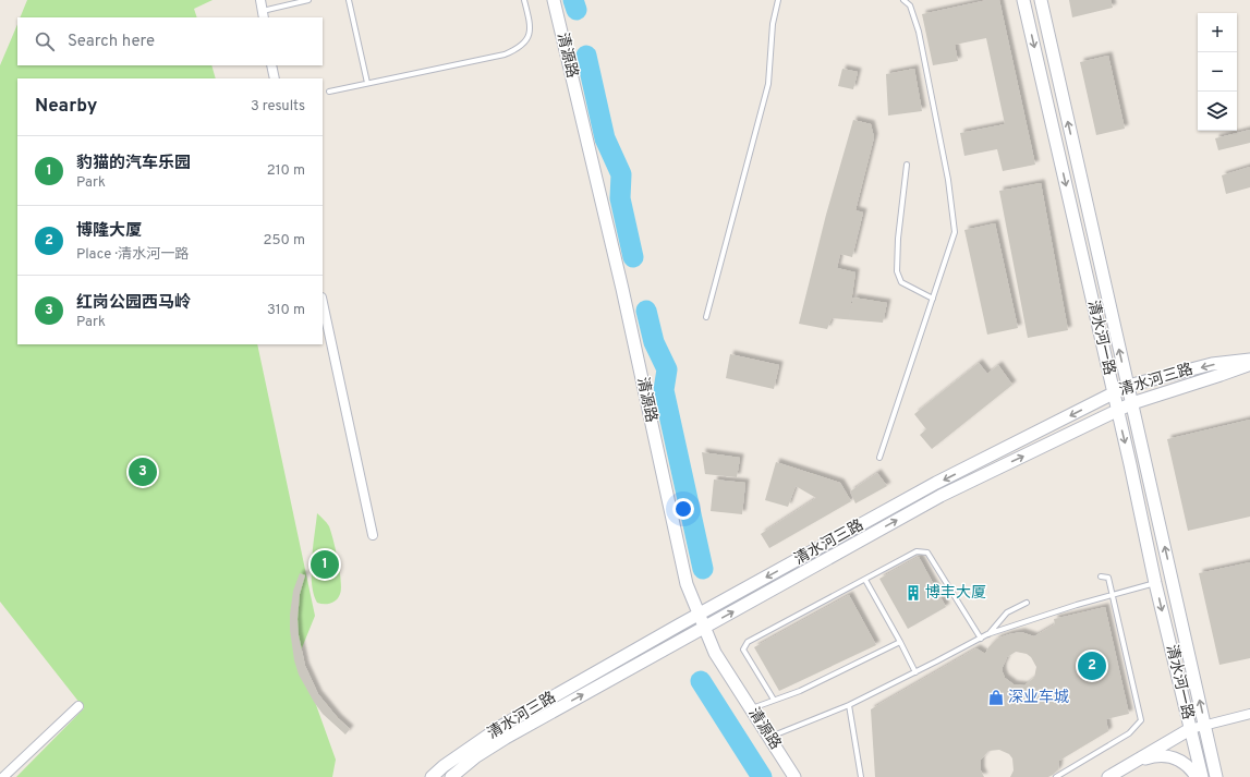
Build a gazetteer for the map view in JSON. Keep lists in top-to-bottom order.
{
  "streets": {
    "street": ["清源路", "清水河一路", "清水河三路"]
  },
  "crossings": [
    ["清源路", "清水河三路"],
    ["清水河一路", "清水河三路"]
  ],
  "places": {
    "building": ["博丰大厦"],
    "shop": ["深业车城"]
  },
  "page": {
    "map_buttons": ["+", "−"],
    "search": "Search here",
    "heading": ["Nearby", "3 results"],
    "list": [
      {
        "mark": "1",
        "name": "豹猫的汽车乐园",
        "note": "Park",
        "value": "210 m"
      },
      {
        "mark": "2",
        "name": "博隆大厦",
        "note": "Place · 清水河一路",
        "value": "250 m"
      },
      {
        "mark": "3",
        "name": "红岗公园西马岭",
        "note": "Park",
        "value": "310 m"
      }
    ],
    "pins": ["3", "1", "2"]
  }
}
